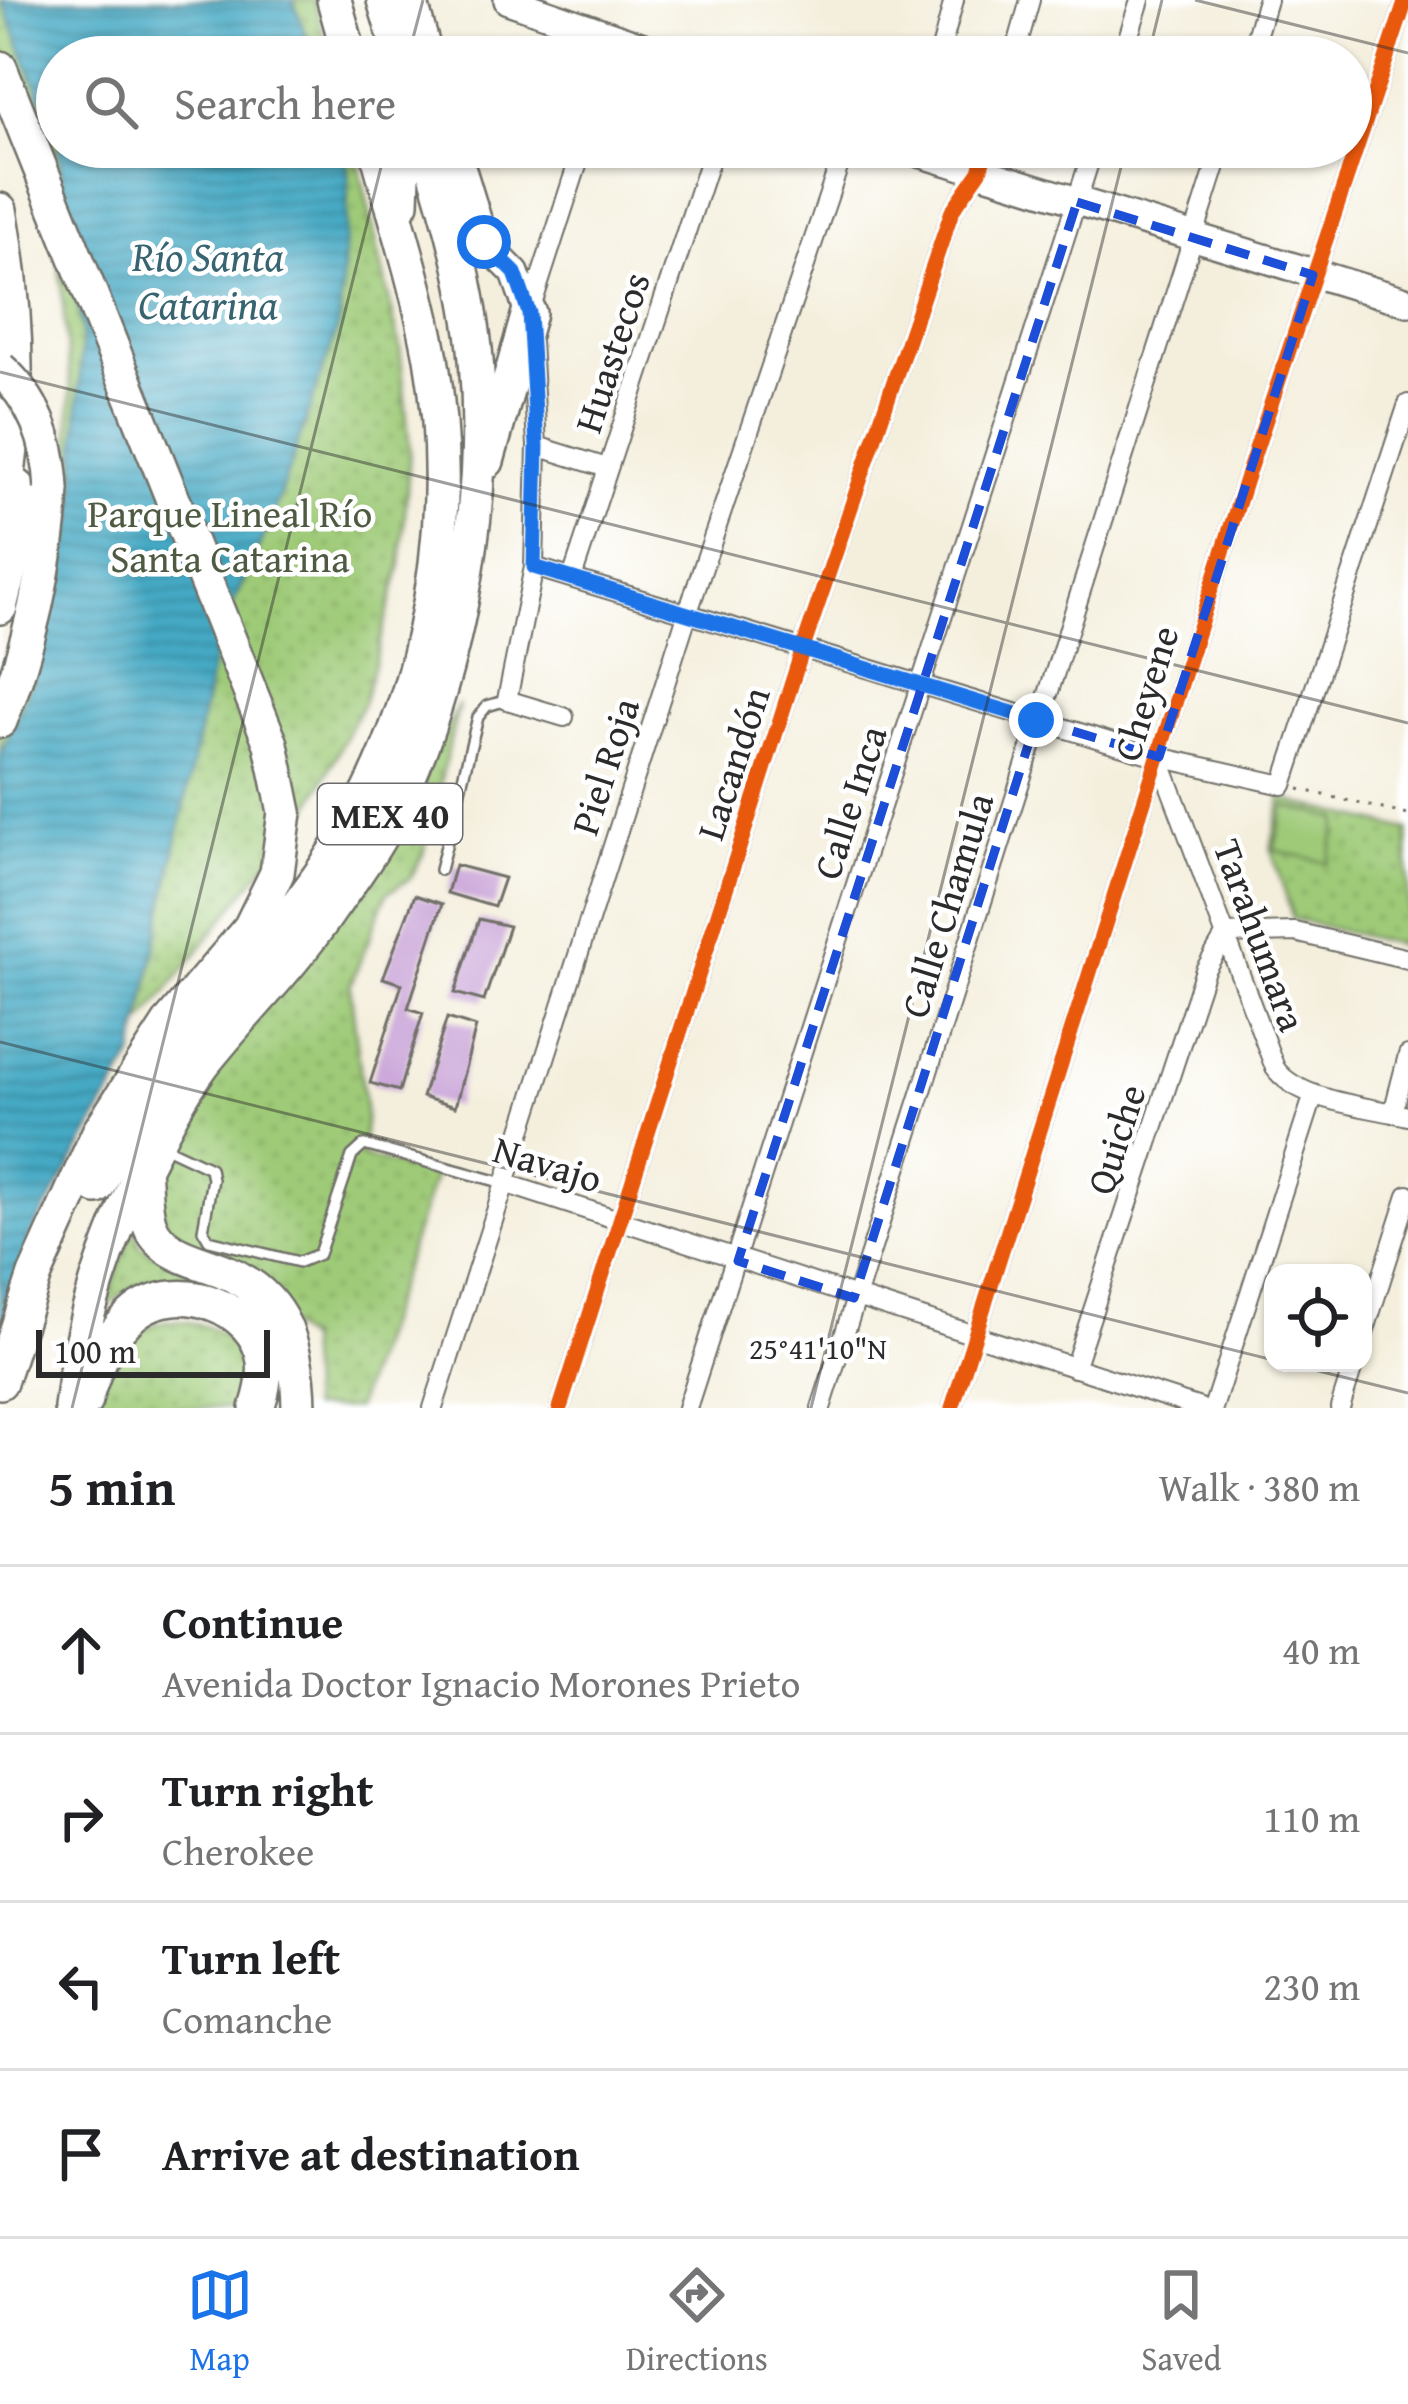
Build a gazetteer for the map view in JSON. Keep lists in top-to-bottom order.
{
  "streets": {
    "highway": ["MEX 40"],
    "street": [
      "Huastecos",
      "Cheyene",
      "Lacandón",
      "Piel Roja",
      "Calle Inca",
      "Calle Chamula",
      "Tarahumara",
      "Quiche",
      "Navajo"
    ]
  },
  "crossings": [
    ["Cheyene", "Tarahumara"],
    ["Cheyene", "Navajo"],
    ["Lacandón", "Navajo"],
    ["Piel Roja", "Navajo"],
    ["Calle Inca", "Navajo"],
    ["MEX 40", "Navajo"],
    ["Calle Chamula", "Navajo"],
    ["Tarahumara", "Quiche"],
    ["Quiche", "Navajo"]
  ],
  "water": ["Río Santa Catarina"],
  "parks": ["Parque Lineal Río Santa Catarina"],
  "scale_bar": "100 m",
  "page": {
    "search": "Search here",
    "scale": "100 m",
    "heading": ["5 min", "Walk · 380 m"],
    "list": [
      ["Continue", "Avenida Doctor Ignacio Morones Prieto", "40 m"],
      ["Turn right", "Cherokee", "110 m"],
      ["Turn left", "Comanche", "230 m"],
      "Arrive at destination"
    ],
    "nav": ["Map", "Directions", "Saved"]
  },
  "coordinates": ["25°41'10\"N"]
}
